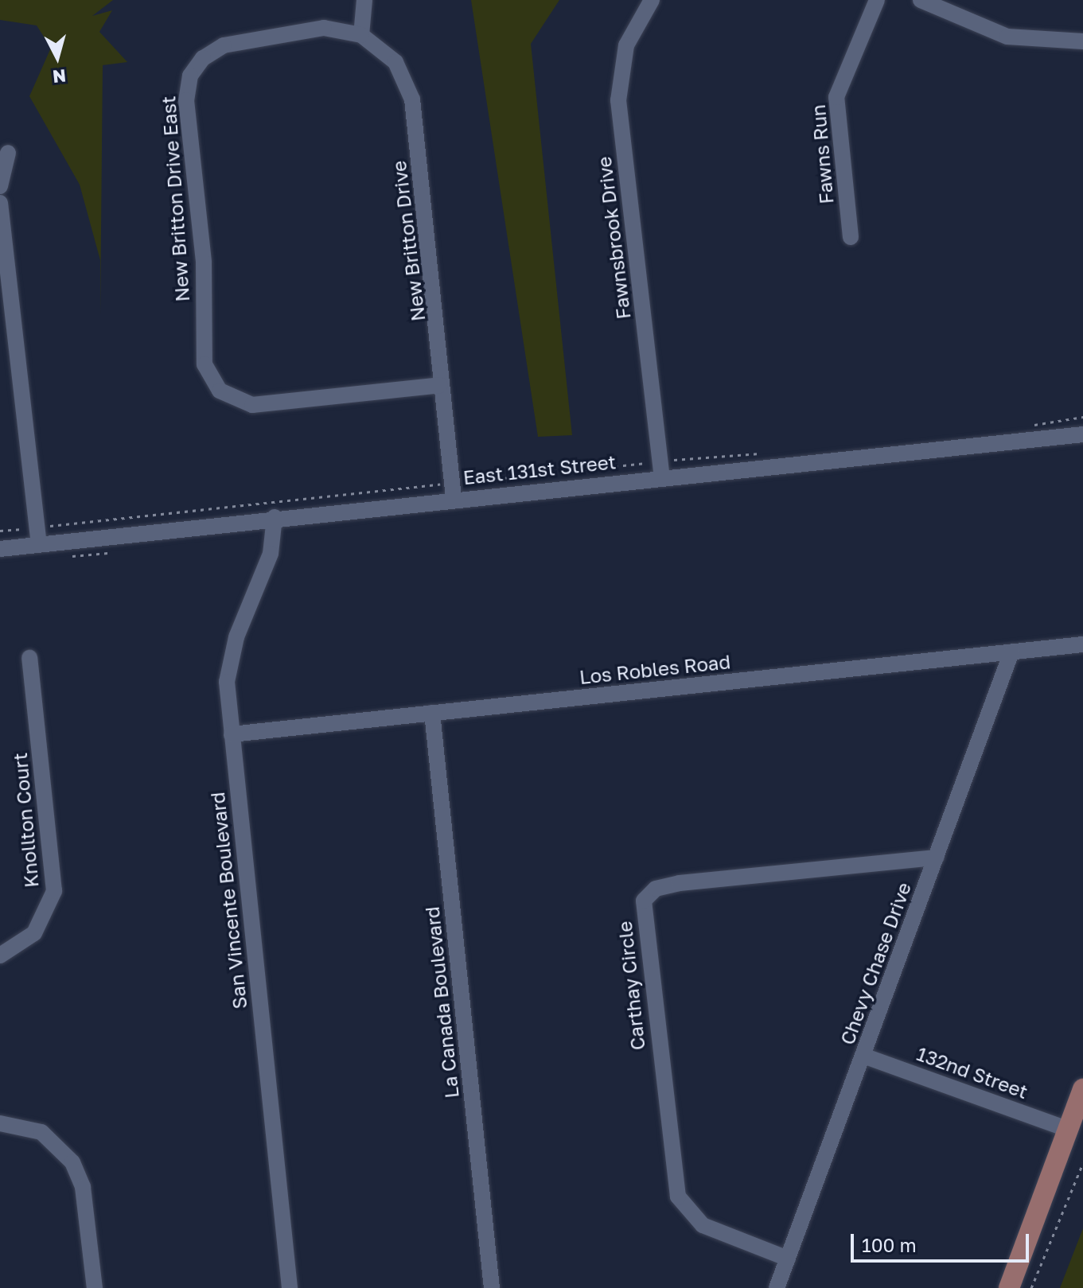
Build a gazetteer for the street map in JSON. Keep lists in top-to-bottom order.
{
  "streets": {
    "street": [
      "Fawns Run",
      "New Britton Drive East",
      "Fawnsbrook Drive",
      "New Britton Drive",
      "East 131st Street",
      "Los Robles Road",
      "Knollton Court",
      "San Vincente Boulevard",
      "Chevy Chase Drive",
      "Carthay Circle",
      "La Canada Boulevard",
      "132nd Street"
    ]
  },
  "crossings": [
    ["New Britton Drive East", "New Britton Drive"],
    ["Fawnsbrook Drive", "East 131st Street"],
    ["New Britton Drive", "East 131st Street"],
    ["East 131st Street", "San Vincente Boulevard"],
    ["Los Robles Road", "San Vincente Boulevard"],
    ["Los Robles Road", "Chevy Chase Drive"],
    ["Los Robles Road", "La Canada Boulevard"],
    ["Chevy Chase Drive", "Carthay Circle"],
    ["Chevy Chase Drive", "132nd Street"]
  ],
  "scale_bar": "100 m",
  "north": "bottom"
}
